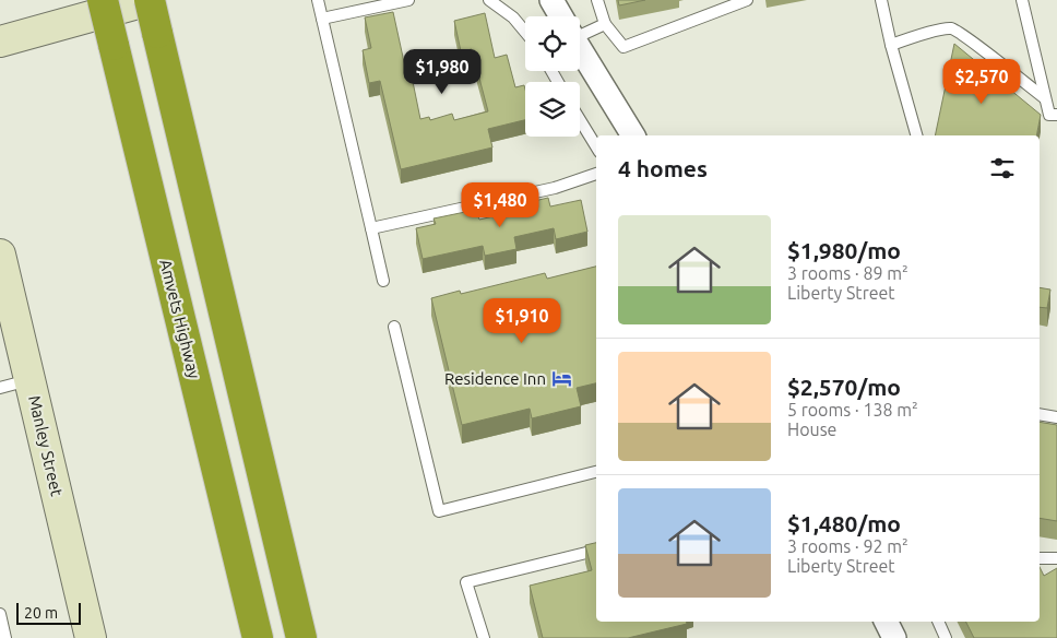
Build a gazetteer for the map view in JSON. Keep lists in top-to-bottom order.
{
  "streets": {
    "highway": ["Amvets Highway"],
    "main road": ["Manley Street"]
  },
  "places": {
    "hotel": ["Residence Inn"]
  },
  "scale_bar": "20 m",
  "page": {
    "price": [
      "$1,980",
      "$2,570",
      "$1,480",
      "$1,910"
    ],
    "heading": "4 homes",
    "list": [
      {
        "name": "$1,980/mo",
        "note": "3 rooms · 89 m² · Liberty Street"
      },
      {
        "name": "$2,570/mo",
        "note": "5 rooms · 138 m² · House"
      },
      {
        "name": "$1,480/mo",
        "note": "3 rooms · 92 m² · Liberty Street"
      }
    ],
    "scale": "20 m"
  }
}
